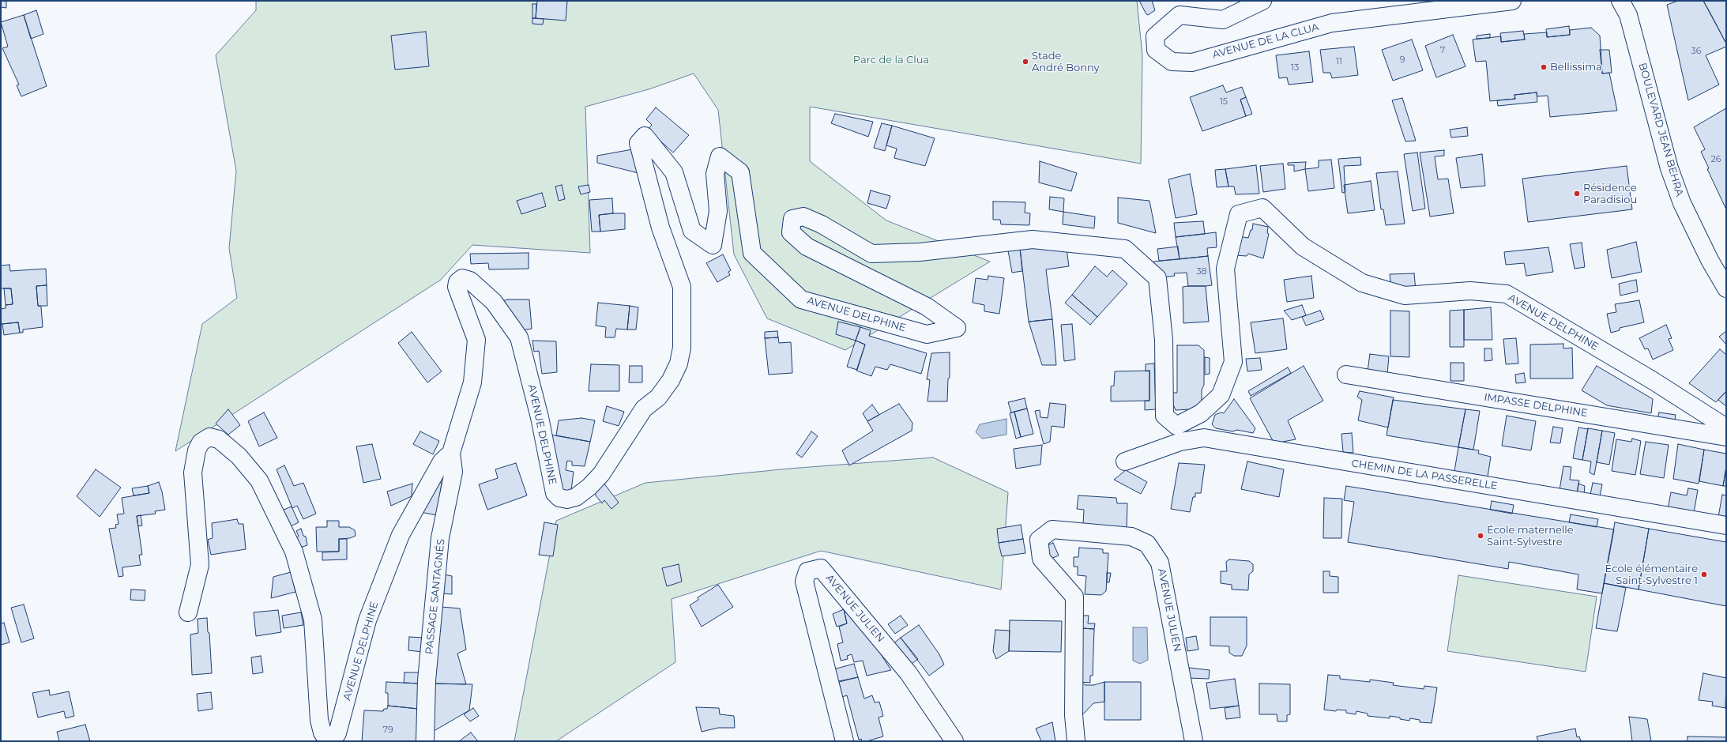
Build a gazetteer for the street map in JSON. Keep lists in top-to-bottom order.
{
  "streets": {
    "street": [
      "AVENUE DE LA CLUA",
      "BOULEVARD JEAN BEHRA",
      "AVENUE DELPHINE",
      "IMPASSE DELPHINE",
      "CHEMIN DE LA PASSERELLE",
      "PASSAGE SANTAGNÉS",
      "AVENUE JULIEN"
    ]
  },
  "crossings": [
    ["AVENUE DELPHINE", "PASSAGE SANTAGNÉS"]
  ],
  "parks": ["Parc de la Clua"],
  "places": [
    "Stade André Bonny",
    "Bellissima",
    "Résidence Paradisiou",
    "École maternelle Saint-Sylvestre",
    "École élémentaire Saint-Sylvestre 1"
  ],
  "house_numbers": [
    "7",
    "36",
    "9",
    "11",
    "13",
    "15",
    "26",
    "38",
    "79"
  ]
}
